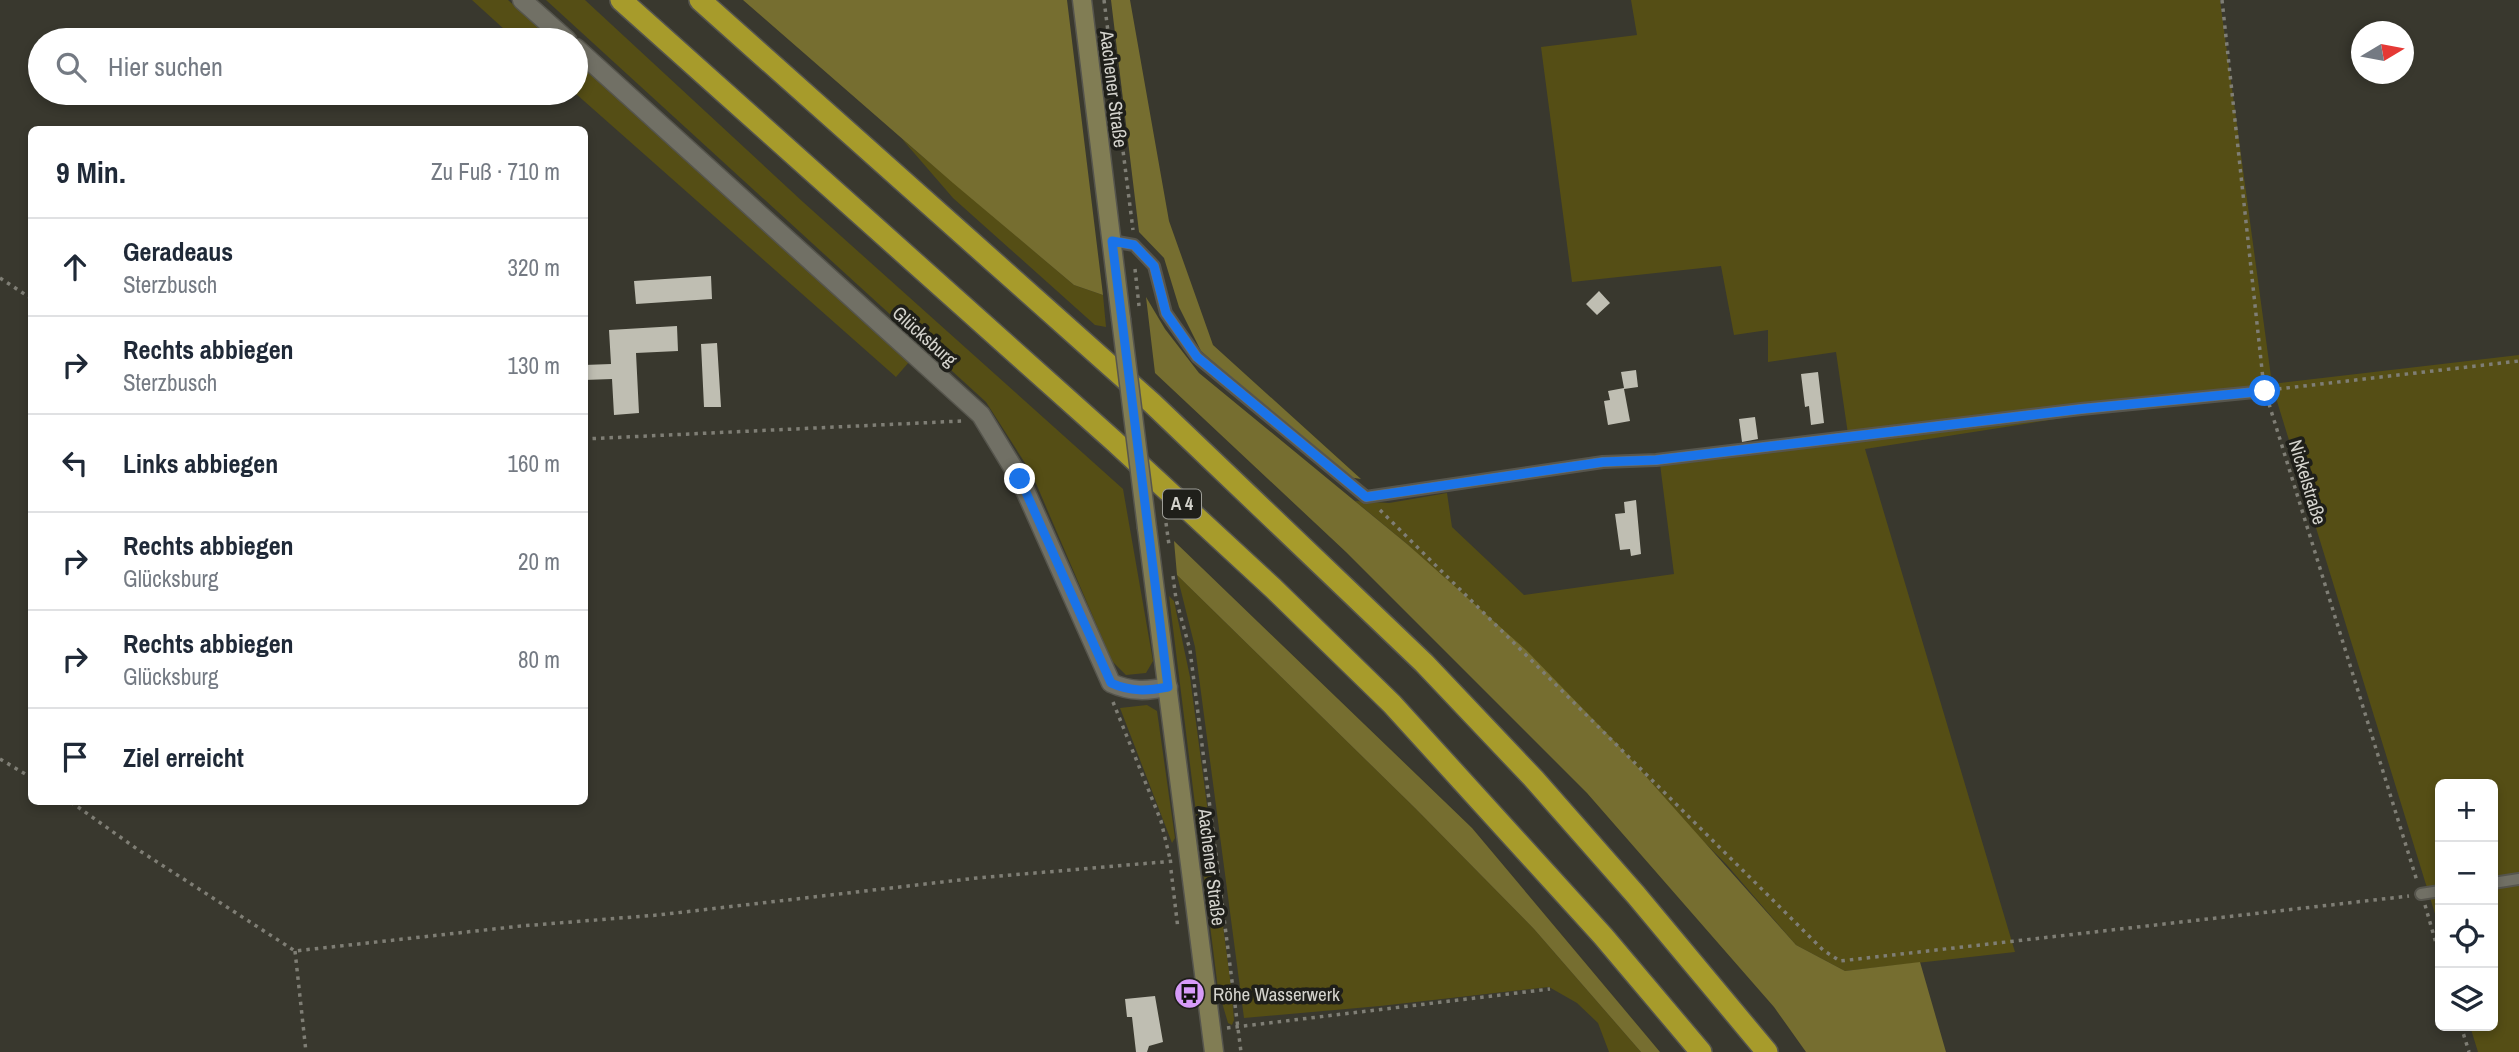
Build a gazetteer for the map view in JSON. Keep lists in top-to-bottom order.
{
  "streets": {
    "highway": ["A 4"],
    "main road": ["Aachener Straße"],
    "street": ["Glücksburg"],
    "path": ["Nickelstraße"]
  },
  "places": {
    "bus stop": ["Röhe Wasserwerk"]
  },
  "north": "right",
  "page": {
    "search": "Hier suchen",
    "heading": ["9 Min.", "Zu Fuß · 710 m"],
    "list": [
      ["Geradeaus", "Sterzbusch", "320 m"],
      ["Rechts abbiegen", "Sterzbusch", "130 m"],
      ["Links abbiegen", "160 m"],
      ["Rechts abbiegen", "Glücksburg", "20 m"],
      ["Rechts abbiegen", "Glücksburg", "80 m"],
      "Ziel erreicht"
    ],
    "map_buttons": ["+", "−"]
  }
}
